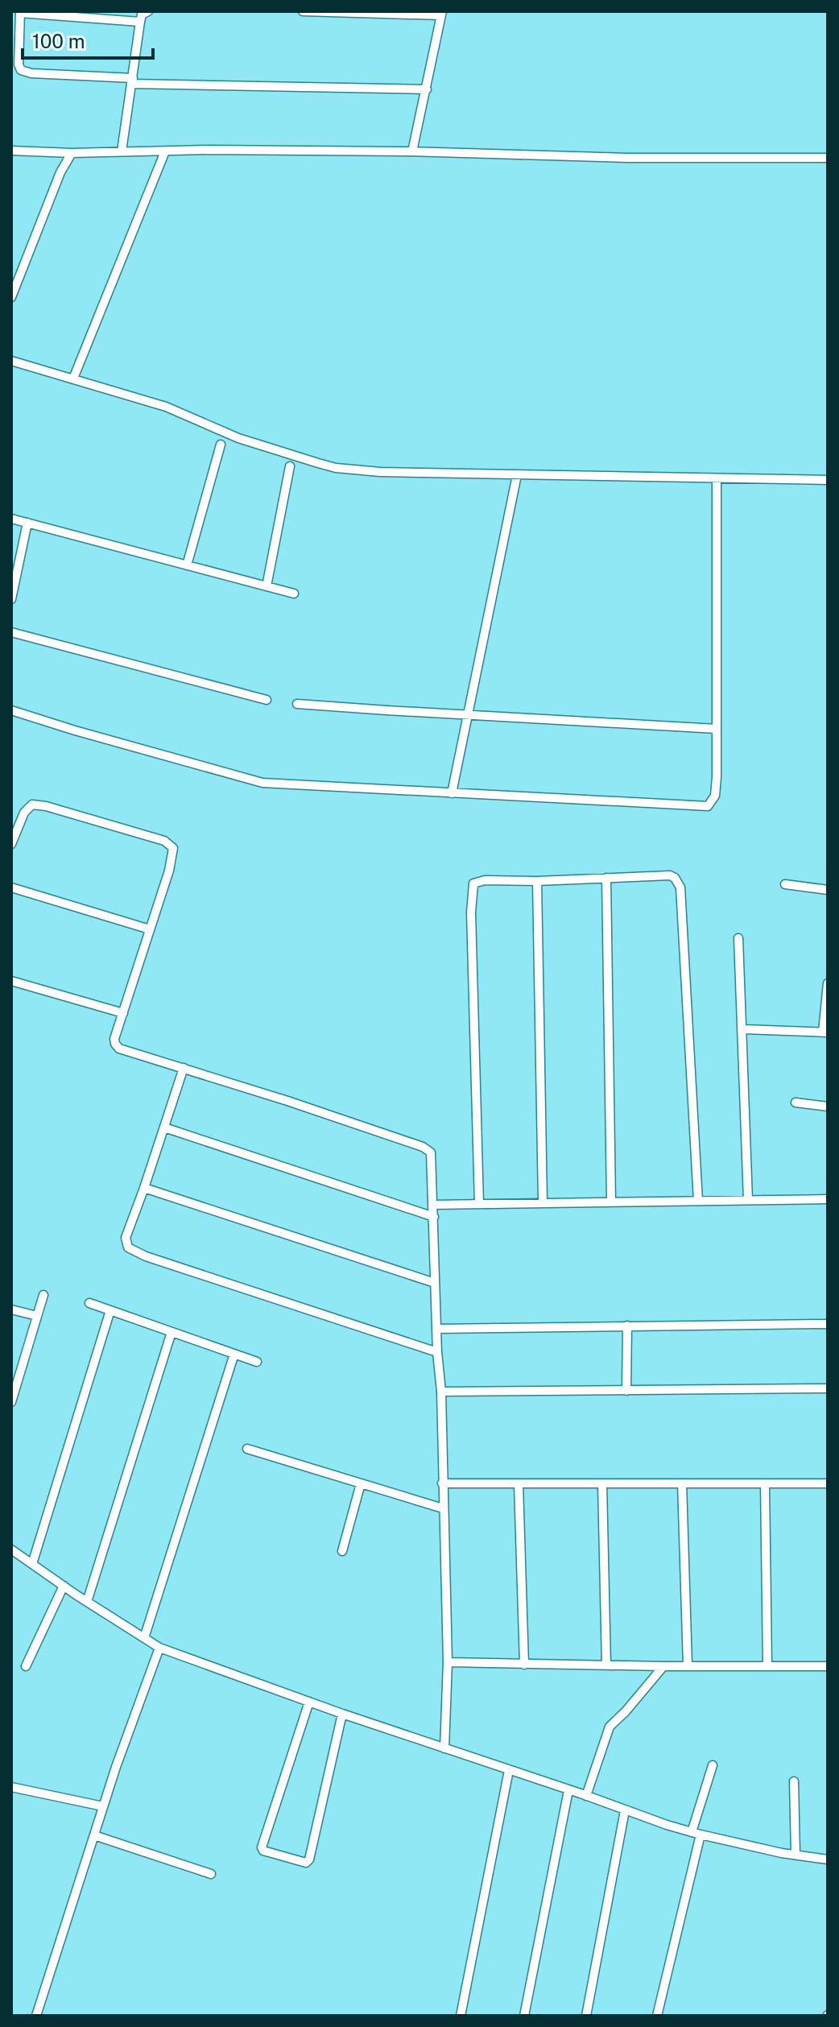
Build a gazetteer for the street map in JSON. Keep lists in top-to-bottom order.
{
  "scale_bar": "100 m"
}
